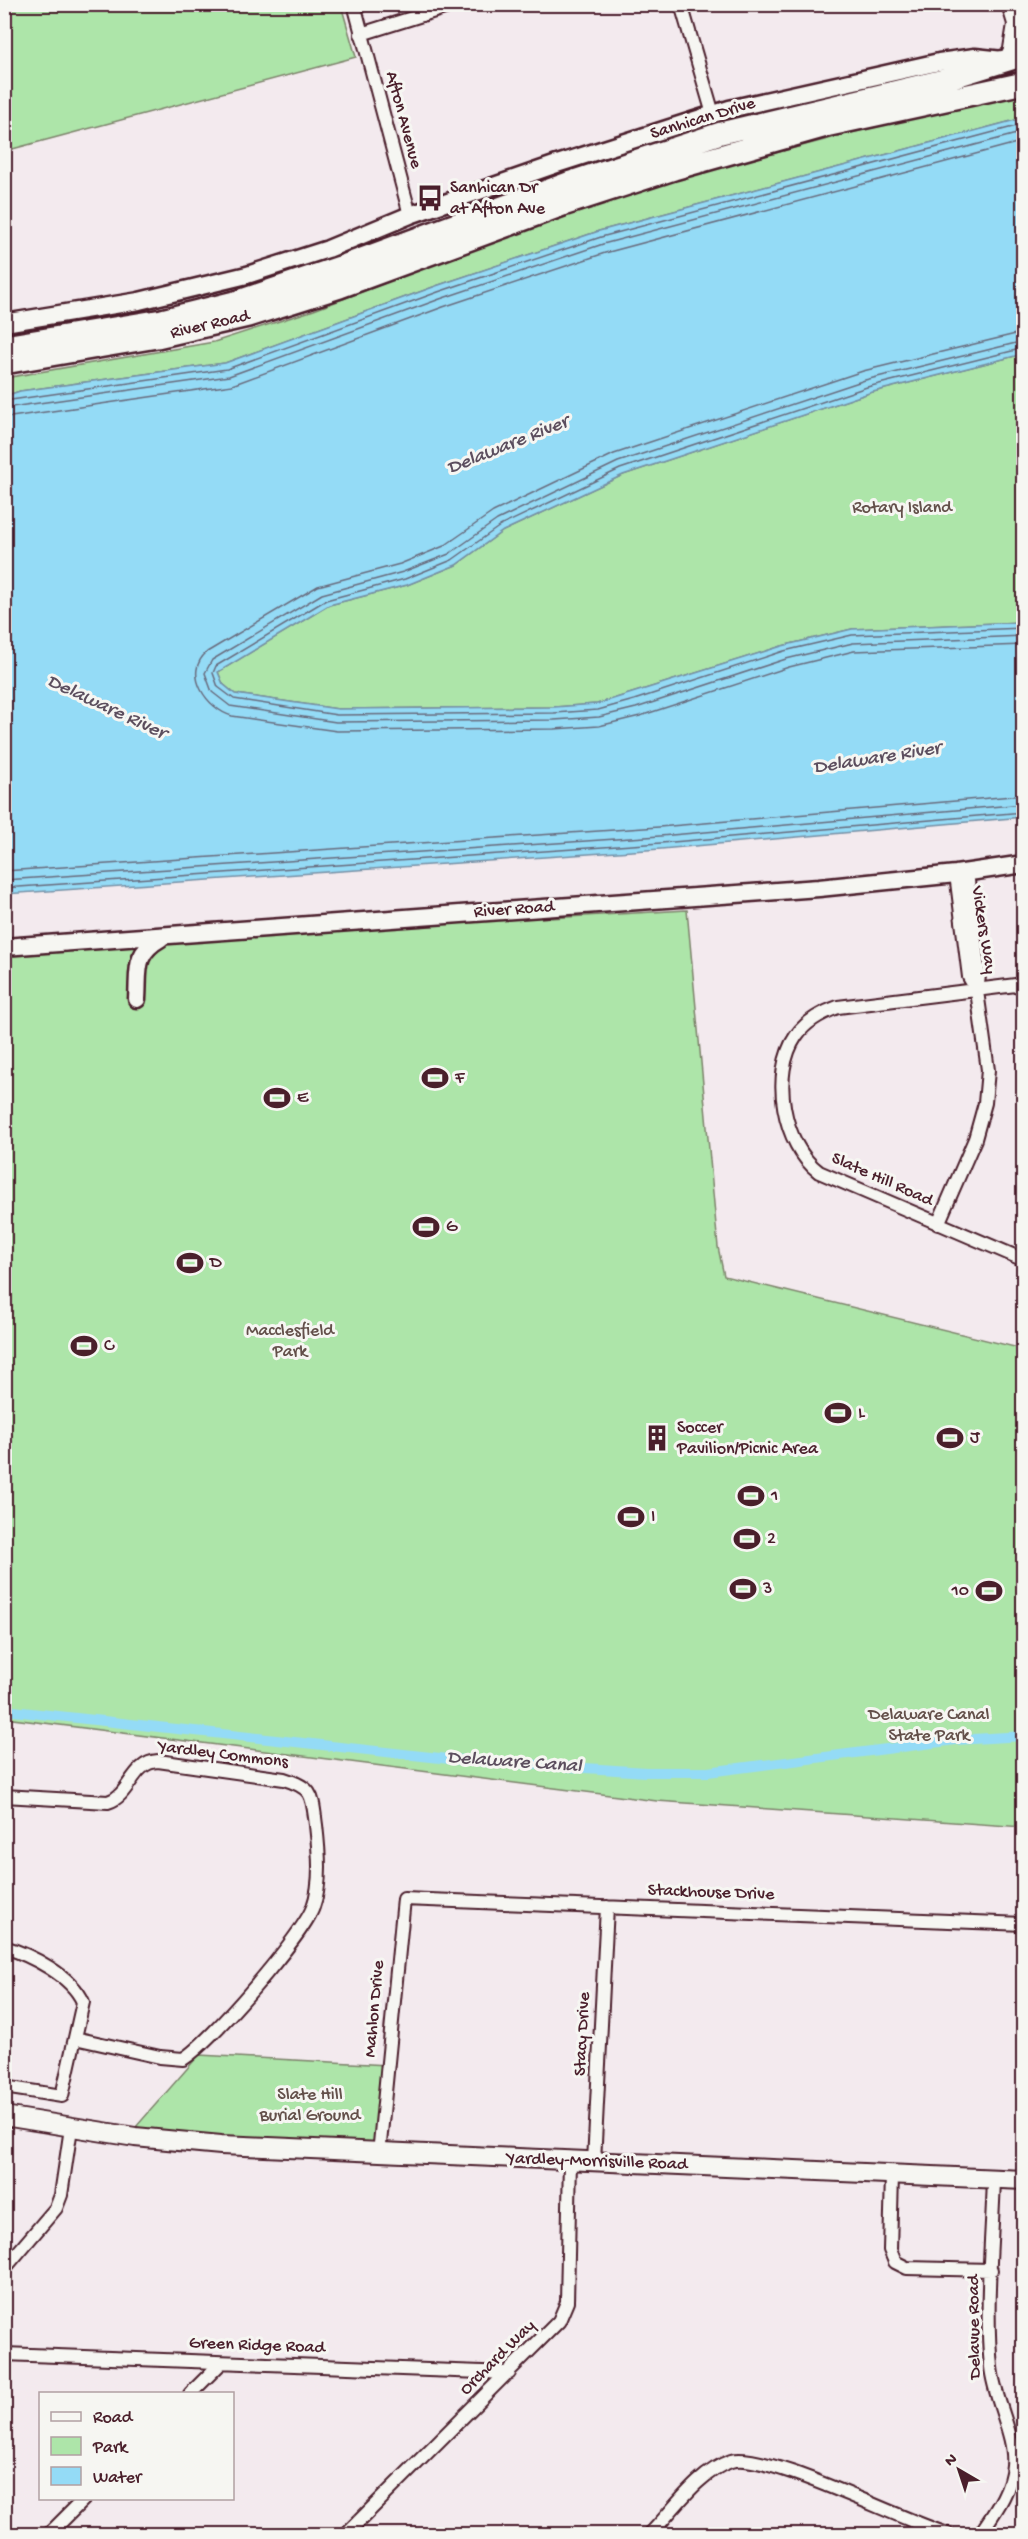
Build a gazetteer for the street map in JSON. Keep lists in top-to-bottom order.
{
  "streets": {
    "highway": ["River Road"],
    "main road": ["Sanhican Drive", "Yardley-Morrisville Road"],
    "street": [
      "Afton Avenue",
      "Vickers Way",
      "Slate Hill Road",
      "Yardley Commons",
      "Stackhouse Drive",
      "Mahlon Drive",
      "Stacy Drive",
      "Delavue Road",
      "Green Ridge Road",
      "Orchard Way"
    ]
  },
  "crossings": [
    ["Sanhican Drive", "Afton Avenue"],
    ["Sanhican Drive", "River Road"],
    ["River Road", "Vickers Way"],
    ["Vickers Way", "Slate Hill Road"],
    ["Stackhouse Drive", "Mahlon Drive"],
    ["Stackhouse Drive", "Stacy Drive"],
    ["Mahlon Drive", "Yardley-Morrisville Road"],
    ["Stacy Drive", "Yardley-Morrisville Road"],
    ["Yardley-Morrisville Road", "Delavue Road"],
    ["Yardley-Morrisville Road", "Orchard Way"],
    ["Green Ridge Road", "Orchard Way"]
  ],
  "water": ["Delaware River", "Delaware Canal"],
  "parks": [
    "Rotary Island",
    "Macclesfield Park",
    "Delaware Canal State Park",
    "Slate Hill Burial Ground"
  ],
  "places": {
    "bus stop": ["Sanhican Dr at Afton Ave"],
    "sports": [
      "F",
      "E",
      "G",
      "D",
      "C",
      "L",
      "J",
      "1",
      "I",
      "2",
      "3",
      "10"
    ],
    "building": ["Soccer Pavilion/Picnic Area"]
  },
  "legend": ["Road", "Park", "Water"],
  "north": "top left"
}
